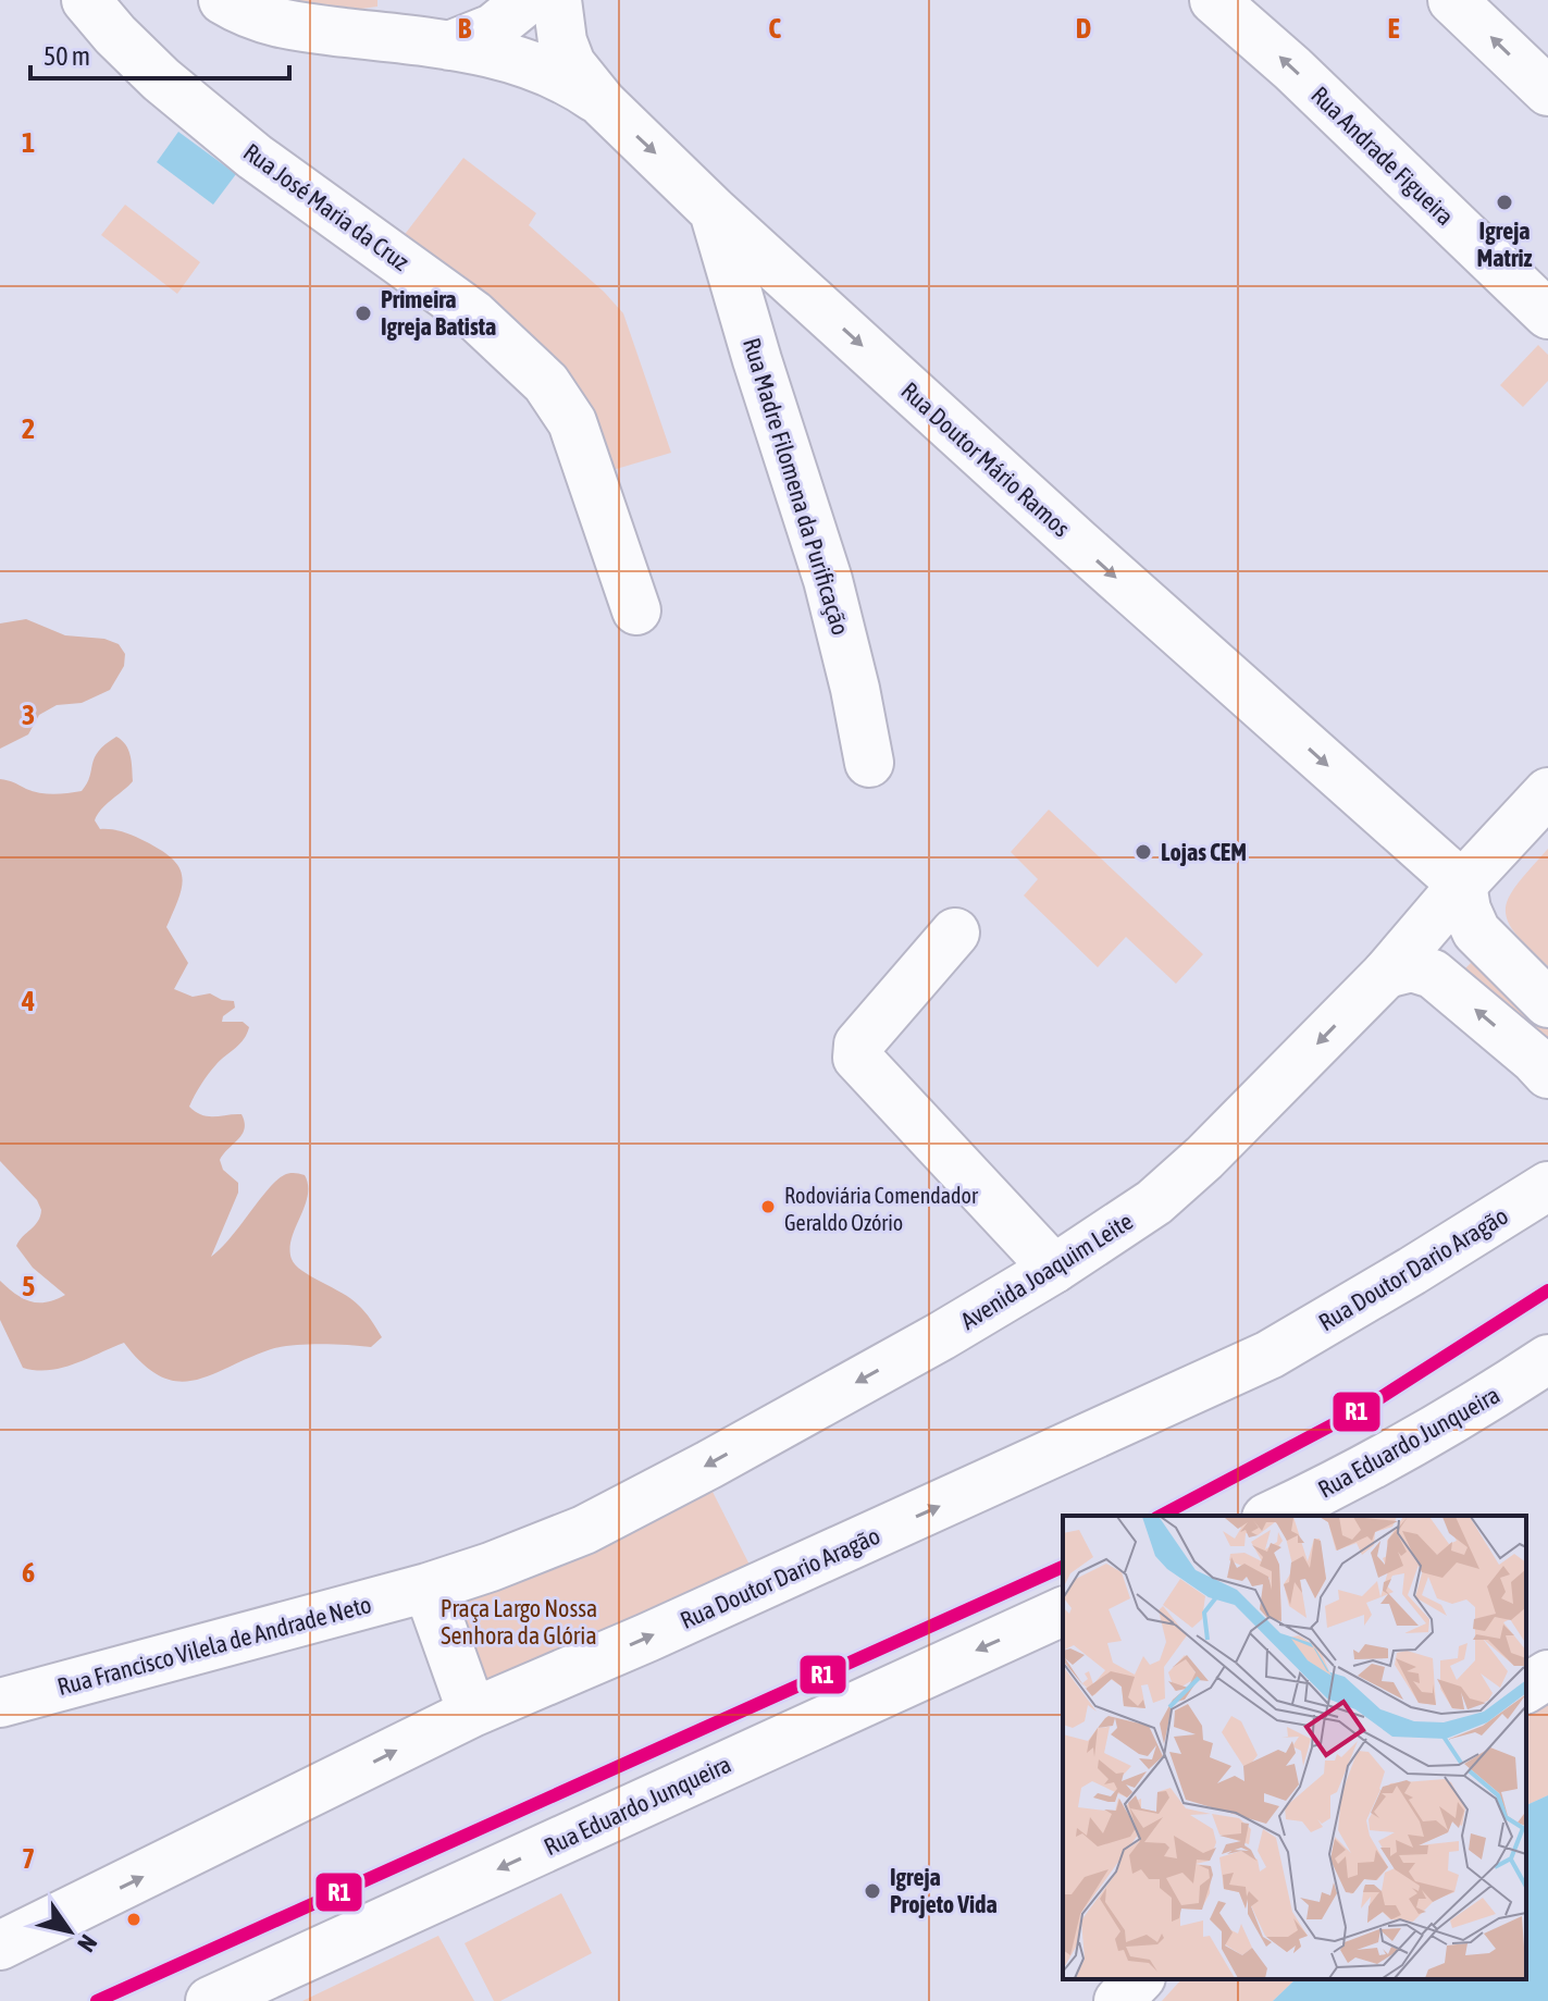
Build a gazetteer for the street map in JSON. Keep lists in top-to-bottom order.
{
  "streets": {
    "street": [
      "Rua Andrade Figueira",
      "Rua José Maria da Cruz",
      "Rua Doutor Mário Ramos",
      "Rua Madre Filomena da Purificação",
      "Rua Doutor Dario Aragão",
      "Avenida Joaquim Leite",
      "Rua Eduardo Junqueira",
      "Rua Francisco Vilela de Andrade Neto"
    ]
  },
  "crossings": [
    ["Rua Doutor Mário Ramos", "Rua Madre Filomena da Purificação"],
    ["Rua Doutor Mário Ramos", "Avenida Joaquim Leite"],
    ["Avenida Joaquim Leite", "Rua Francisco Vilela de Andrade Neto"]
  ],
  "one_way": [
    "Rua Andrade Figueira",
    "Rua Doutor Mário Ramos",
    "Rua Doutor Dario Aragão",
    "Avenida Joaquim Leite",
    "Rua Eduardo Junqueira"
  ],
  "parks": ["Praça Largo Nossa Senhora da Glória"],
  "places": [
    "Igreja Matriz",
    "Primeira Igreja Batista",
    "Lojas CEM",
    "Rodoviária Comendador Geraldo Ozório",
    "Igreja Projeto Vida"
  ],
  "lines": ["transit line R1"],
  "scale_bar": "50 m",
  "north": "bottom right",
  "grid": {
    "columns": [
      "B",
      "C",
      "D",
      "E"
    ],
    "rows": [
      "1",
      "2",
      "3",
      "4",
      "5",
      "6",
      "7"
    ]
  }
}
